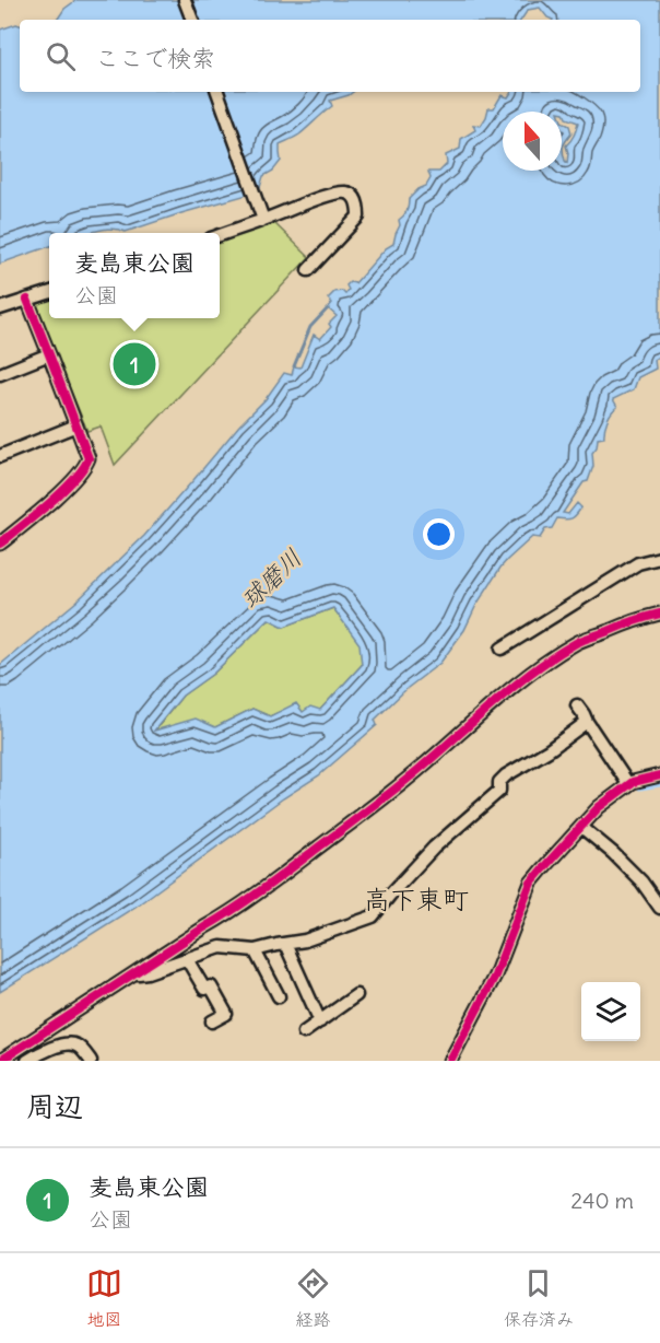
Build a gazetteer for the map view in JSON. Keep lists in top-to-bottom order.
{
  "districts": ["高下東町"],
  "water": ["球磨川"],
  "north": "top",
  "page": {
    "search": "ここで検索",
    "popup": ["麦島東公園", "公園"],
    "pins": "1",
    "heading": "周辺",
    "list": [
      {
        "mark": "1",
        "name": "麦島東公園",
        "note": "公園",
        "value": "240 m"
      }
    ],
    "nav": ["地図", "経路", "保存済み"]
  }
}
